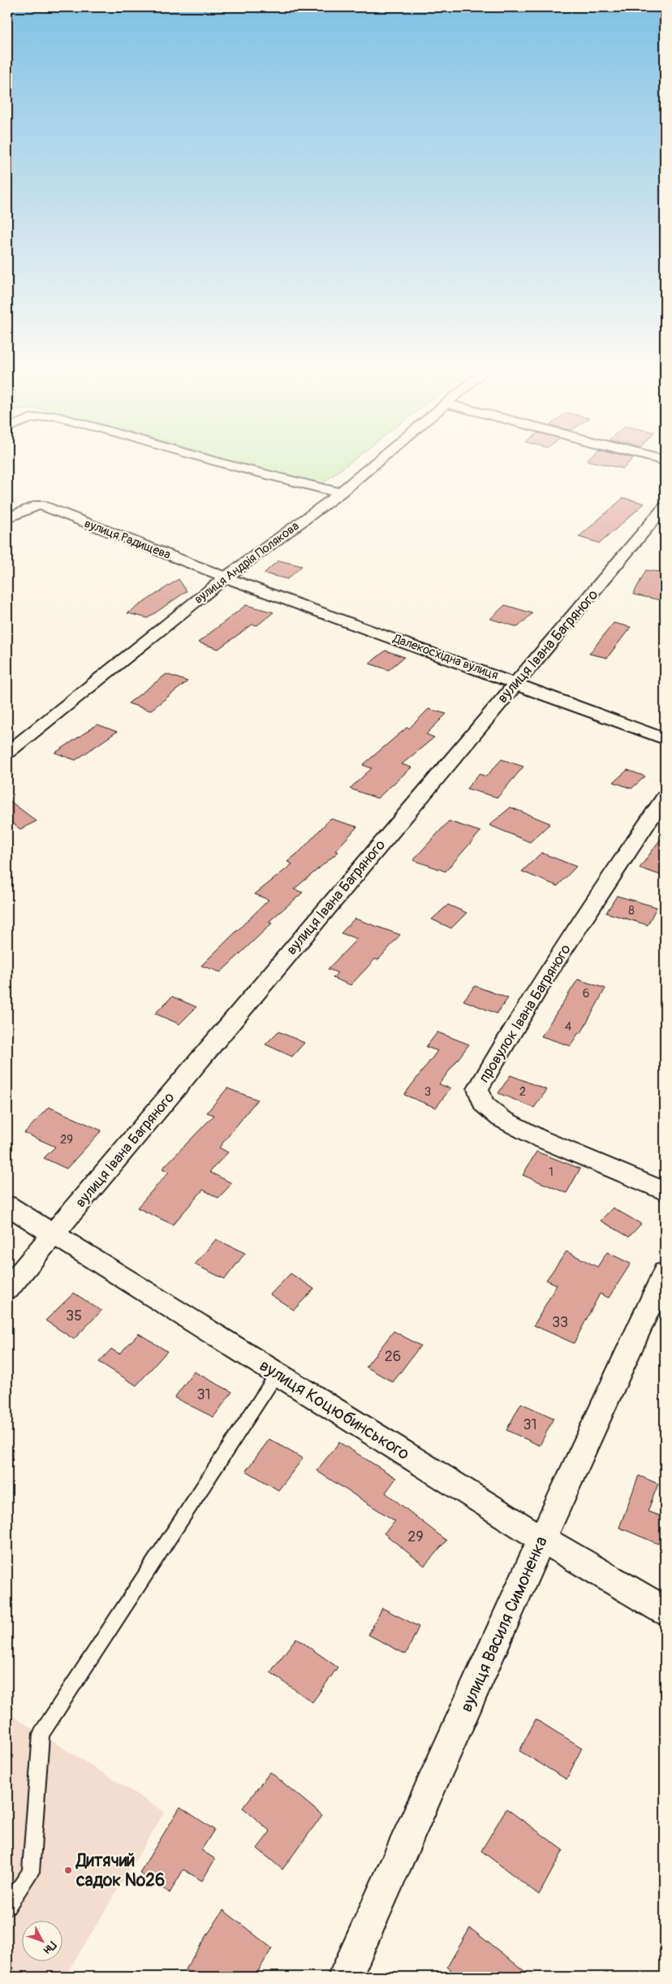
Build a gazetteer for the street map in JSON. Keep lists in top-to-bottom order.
{
  "streets": {
    "street": [
      "вулиця Радищева",
      "вулиця Андрія Полякова",
      "вулиця Івана Багряного",
      "Далекосхідна вулиця",
      "провулок Івана Багряного",
      "вулиця Коцюбинського",
      "вулиця Василя Симоненка"
    ]
  },
  "crossings": [
    ["вулиця Радищева", "вулиця Андрія Полякова"],
    ["вулиця Радищева", "Далекосхідна вулиця"],
    ["вулиця Андрія Полякова", "Далекосхідна вулиця"],
    ["вулиця Івана Багряного", "Далекосхідна вулиця"],
    ["вулиця Івана Багряного", "вулиця Коцюбинського"],
    ["вулиця Коцюбинського", "вулиця Василя Симоненка"]
  ],
  "places": ["Дитячий садок №26"],
  "house_numbers": [
    "8",
    "6",
    "4",
    "3",
    "2",
    "29",
    "1",
    "35",
    "33",
    "26",
    "31",
    "31",
    "29"
  ],
  "north": "bottom right"
}
